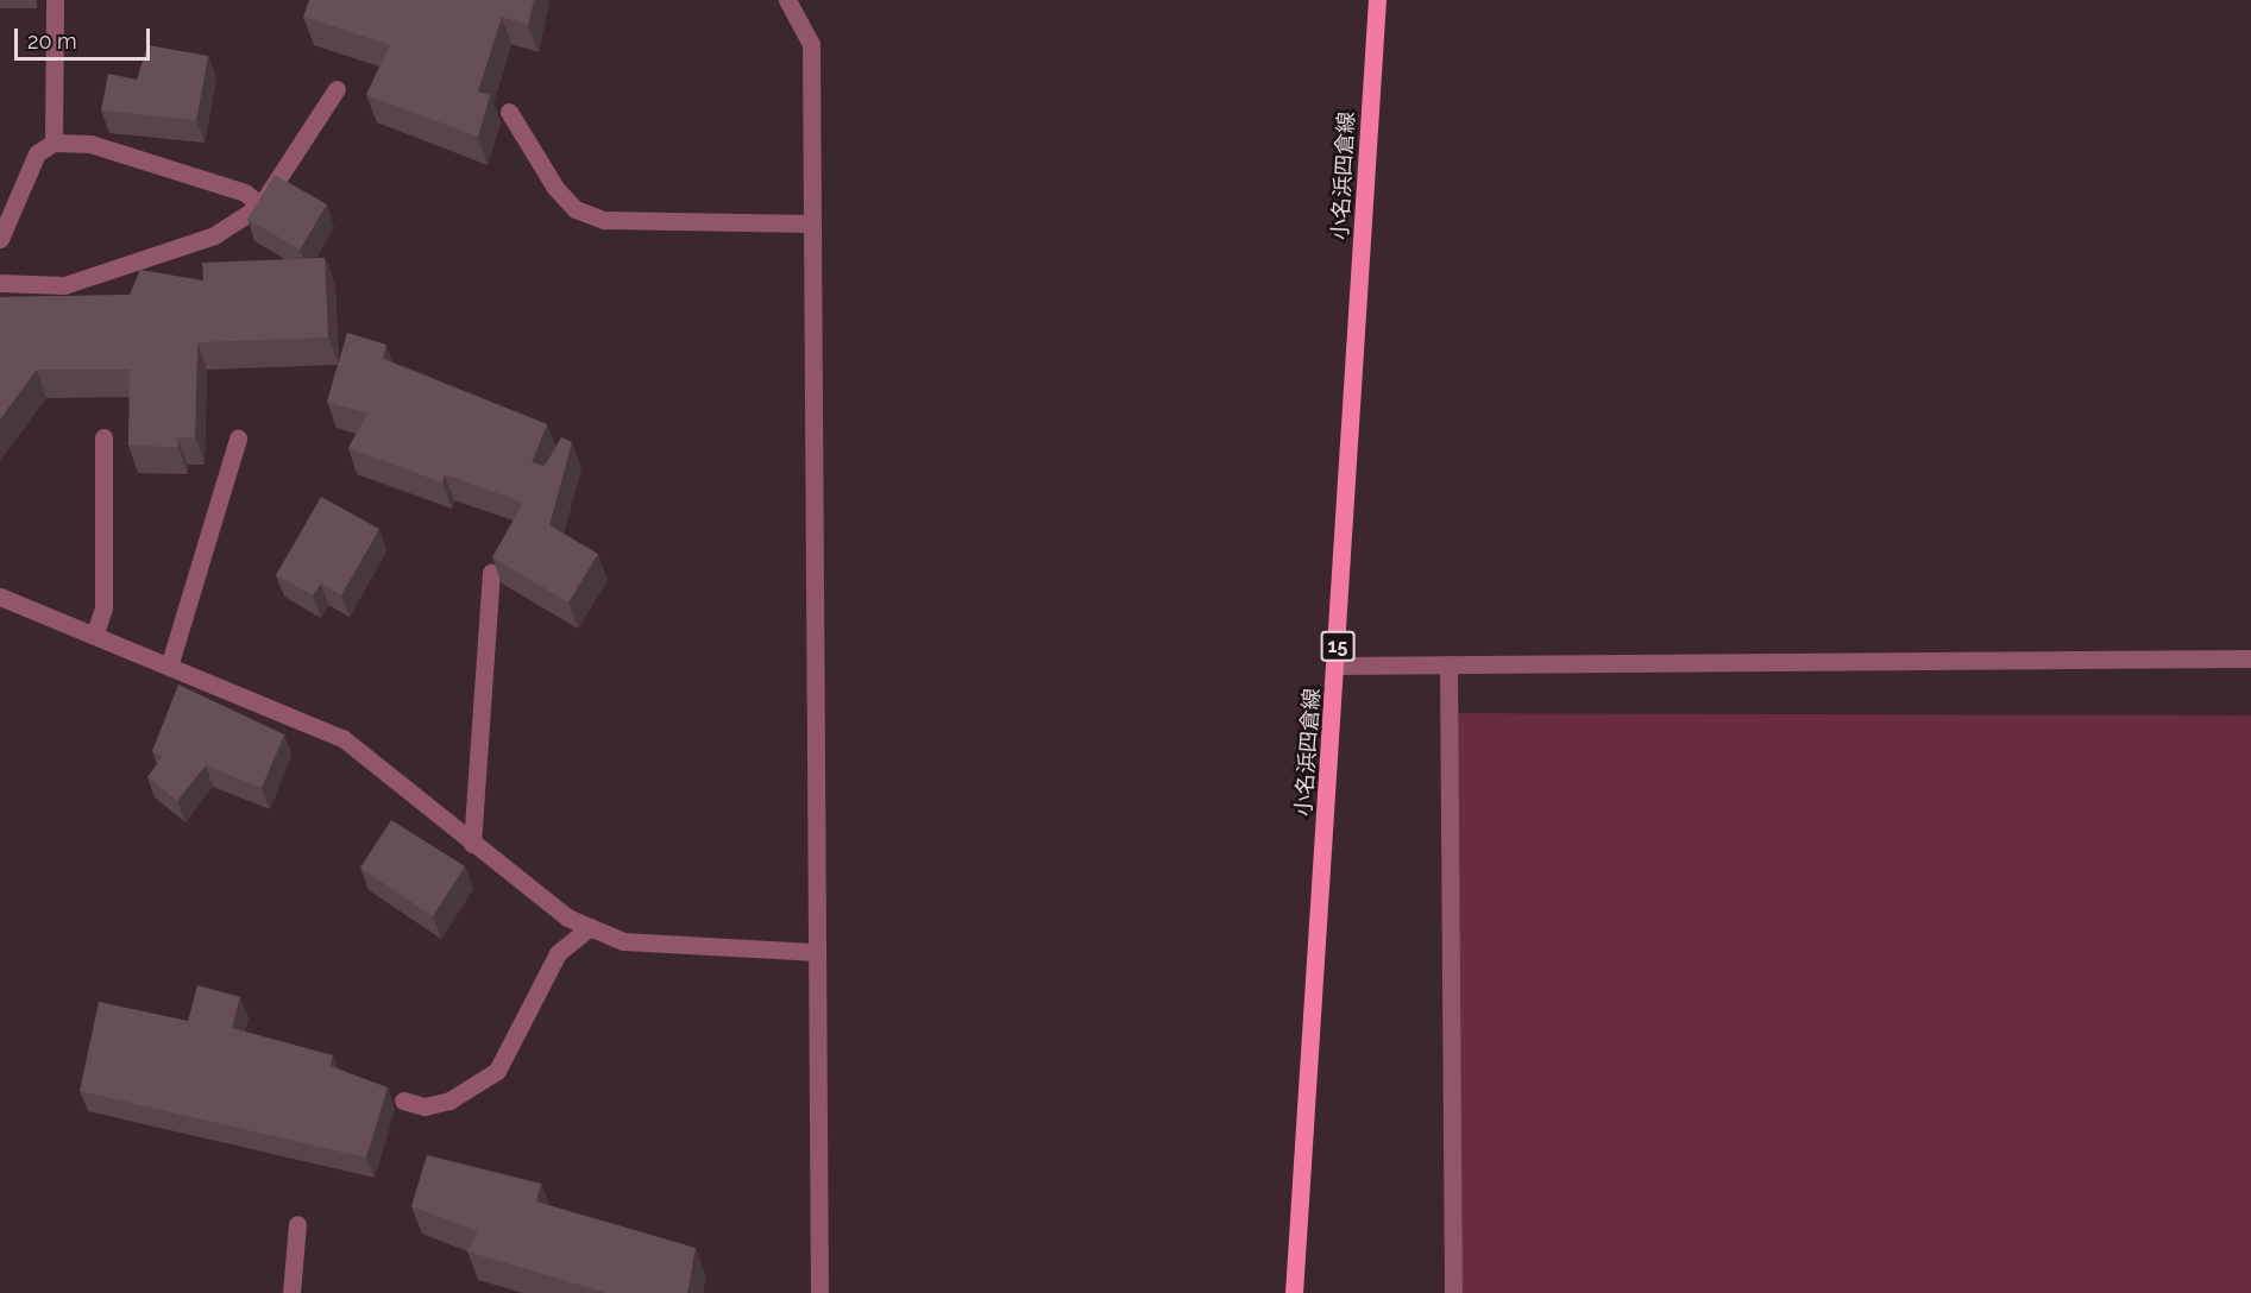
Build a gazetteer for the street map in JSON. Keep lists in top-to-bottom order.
{
  "streets": {
    "main road": ["小名浜四倉線", "15"]
  },
  "scale_bar": "20 m"
}
